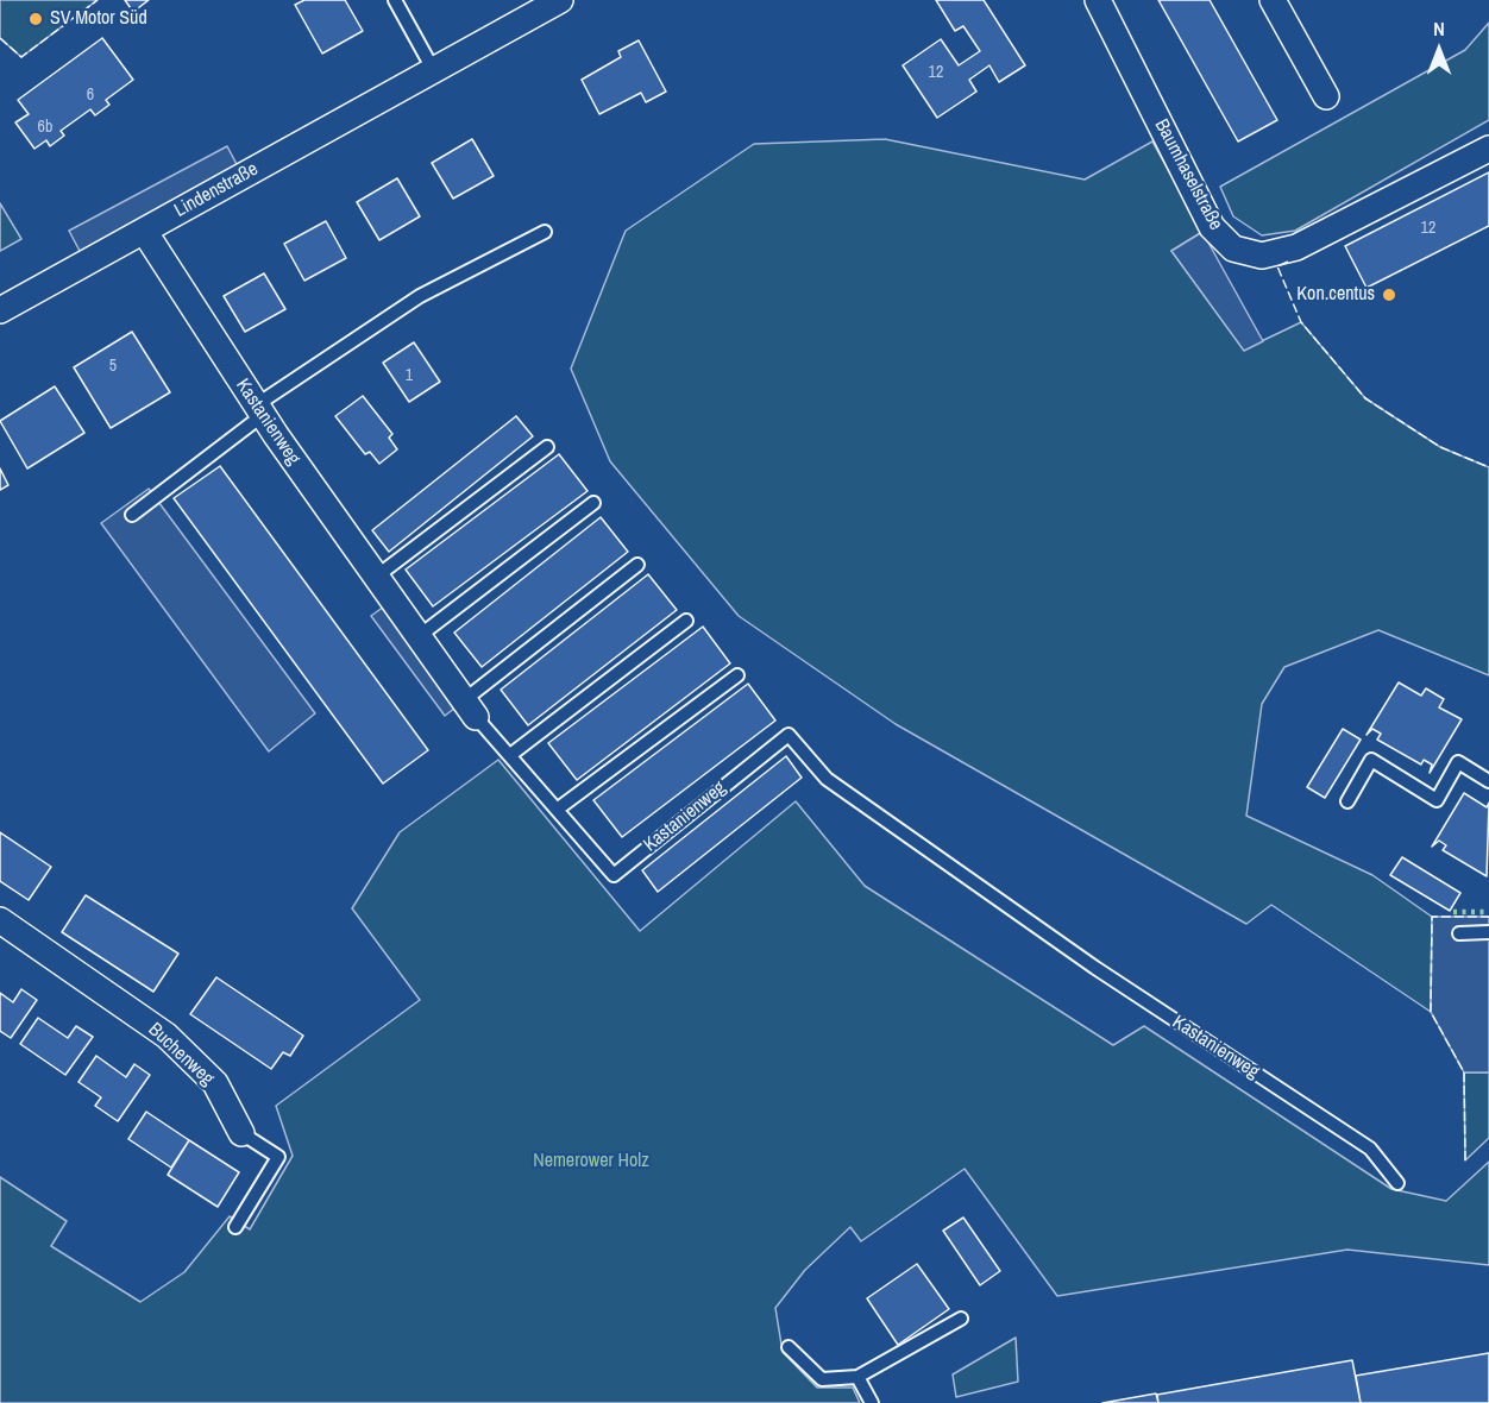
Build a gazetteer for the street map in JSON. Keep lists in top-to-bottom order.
{
  "streets": {
    "street": [
      "Baumhaselstraße",
      "Lindenstraße",
      "Kastanienweg",
      "Buchenweg"
    ]
  },
  "crossings": [
    ["Lindenstraße", "Kastanienweg"]
  ],
  "parks": ["Nemerower Holz"],
  "places": ["SV Motor Süd", "Kon.centus"],
  "house_numbers": [
    "12",
    "6",
    "6b",
    "12",
    "5",
    "1"
  ],
  "north": "top"
}
